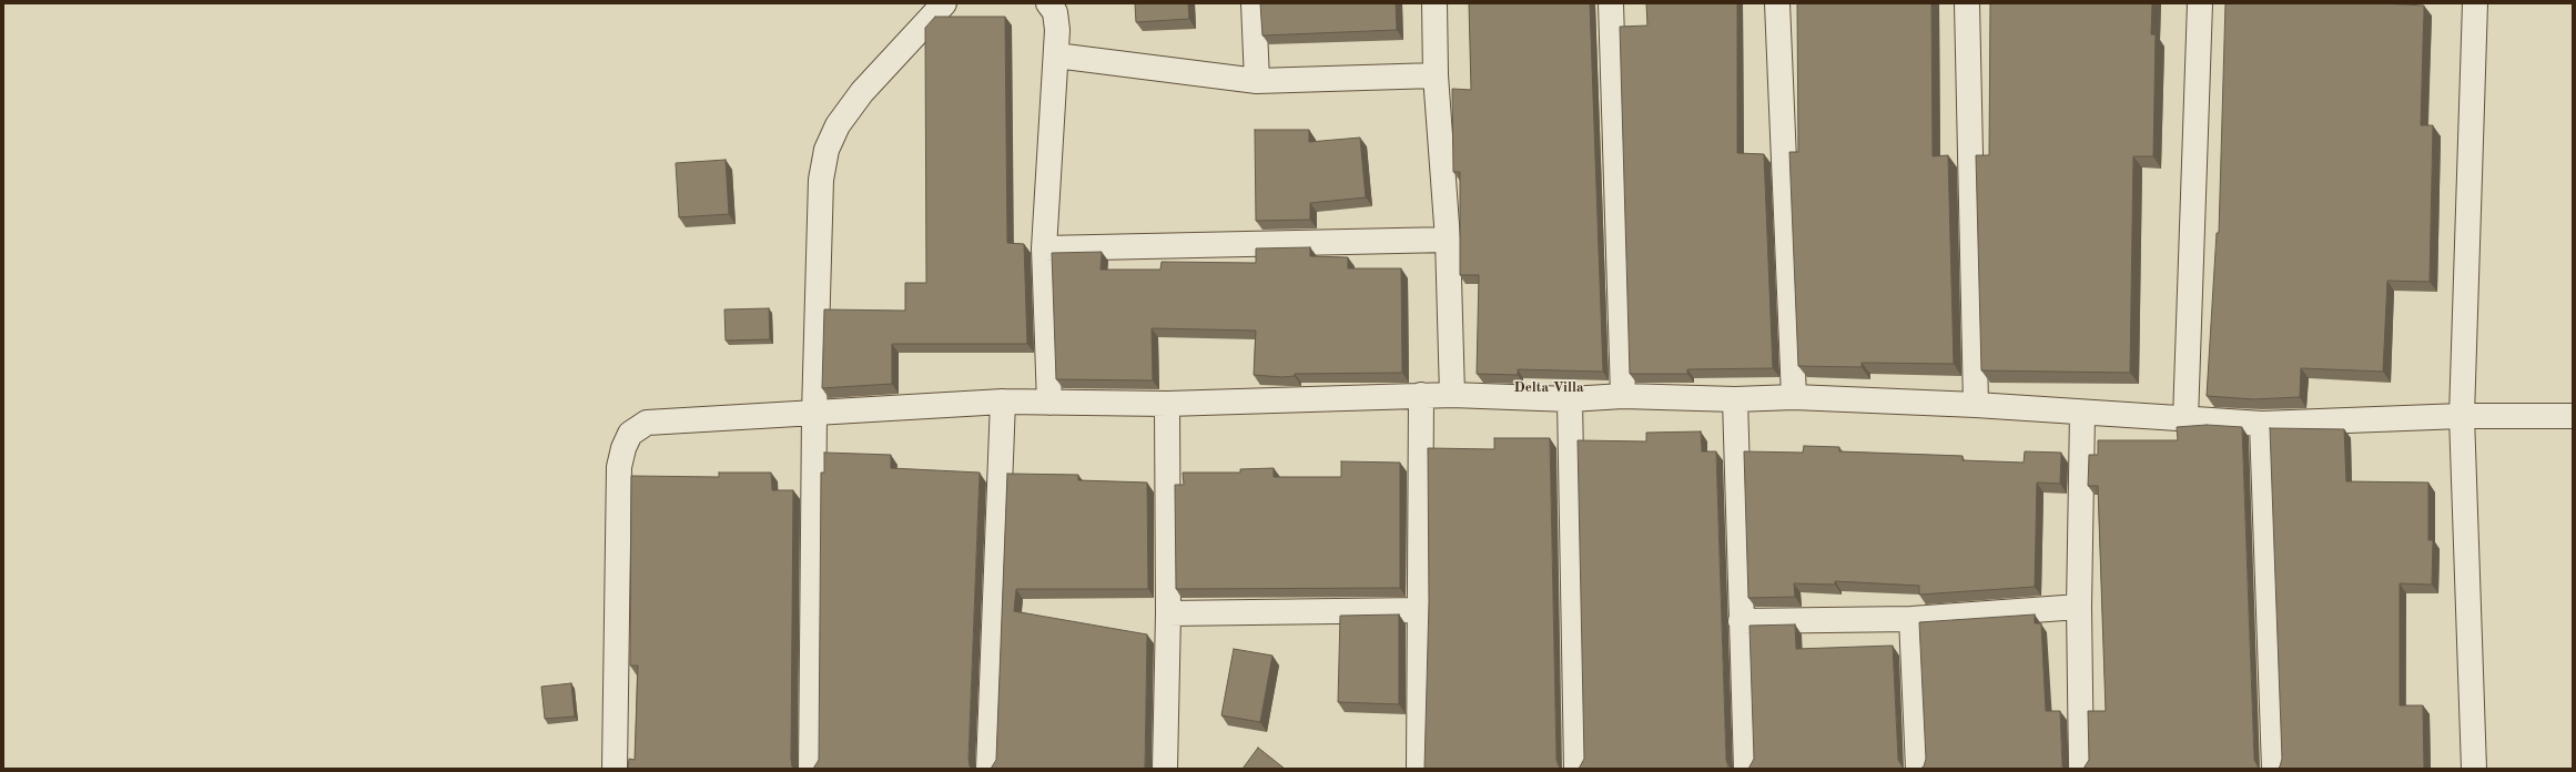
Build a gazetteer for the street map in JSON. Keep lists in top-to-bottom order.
{
  "districts": ["Delta Villa"]
}
